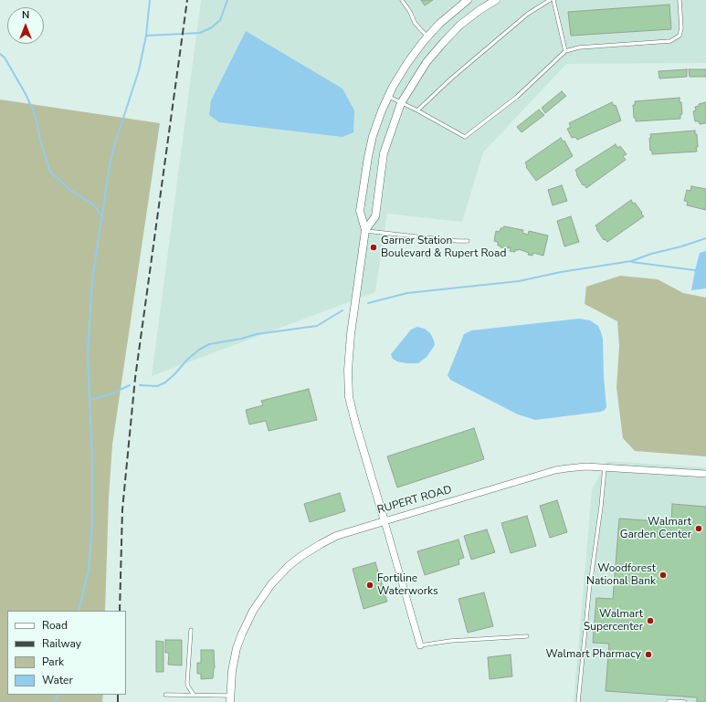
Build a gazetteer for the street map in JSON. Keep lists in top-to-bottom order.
{
  "streets": {
    "street": ["RUPERT ROAD"]
  },
  "places": [
    "Garner Station Boulevard & Rupert Road",
    "Walmart Garden Center",
    "Woodforest National Bank",
    "Fortiline Waterworks",
    "Walmart Supercenter",
    "Walmart Pharmacy"
  ],
  "legend": [
    "Road",
    "Railway",
    "Park",
    "Water"
  ],
  "north": "top"
}
